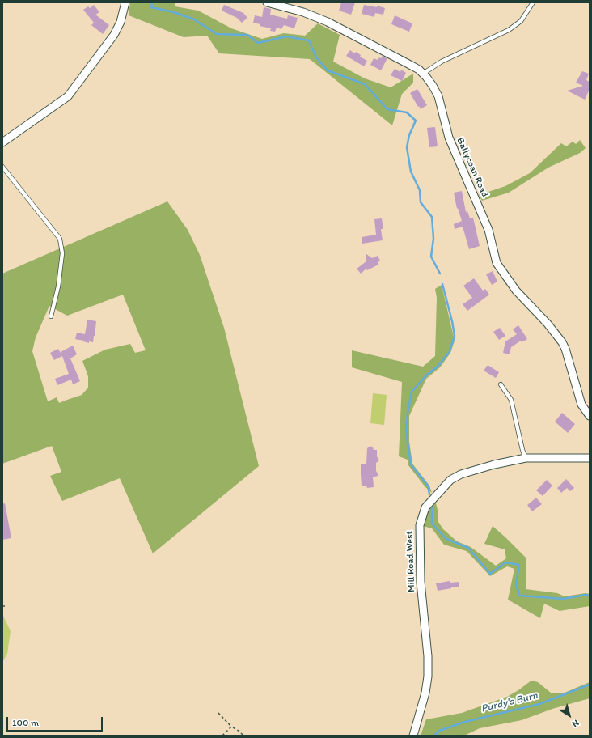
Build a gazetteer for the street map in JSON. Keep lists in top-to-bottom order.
{
  "streets": {
    "street": ["Ballycoan Road", "Mill Road West"]
  },
  "water": ["Purdy's Burn"],
  "scale_bar": "100 m",
  "north": "bottom right"
}
